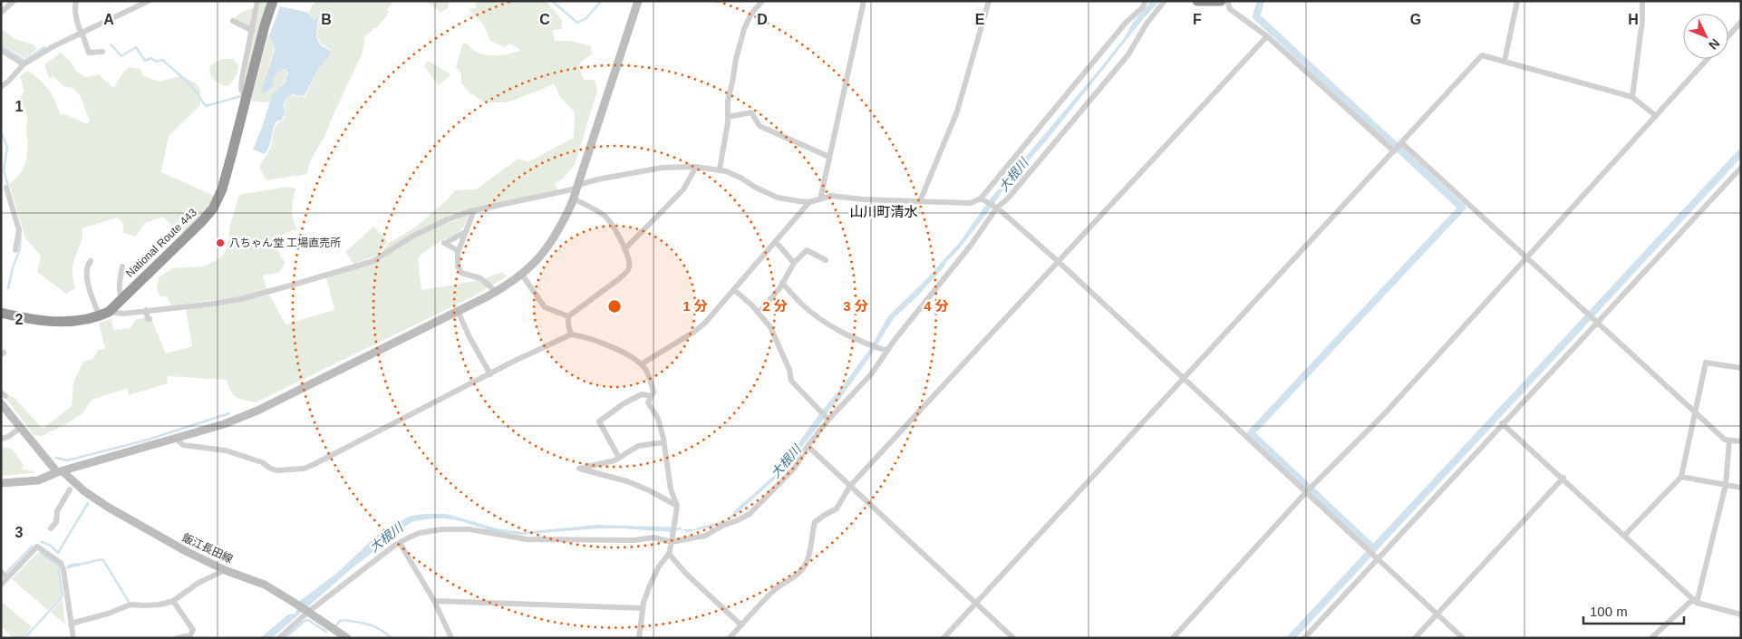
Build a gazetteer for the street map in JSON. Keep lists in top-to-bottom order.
{
  "streets": {
    "highway": ["National Route 443"],
    "street": ["飯江長田線"]
  },
  "districts": ["山川町清水"],
  "water": ["大根川"],
  "places": ["八ちゃん堂 工場直売所"],
  "scale_bar": "100 m",
  "north": "bottom right",
  "grid": {
    "columns": [
      "A",
      "B",
      "C",
      "D",
      "E",
      "F",
      "G",
      "H"
    ],
    "rows": ["1", "2", "3"]
  },
  "rings": [
    "1 分",
    "2 分",
    "3 分",
    "4 分"
  ]
}
